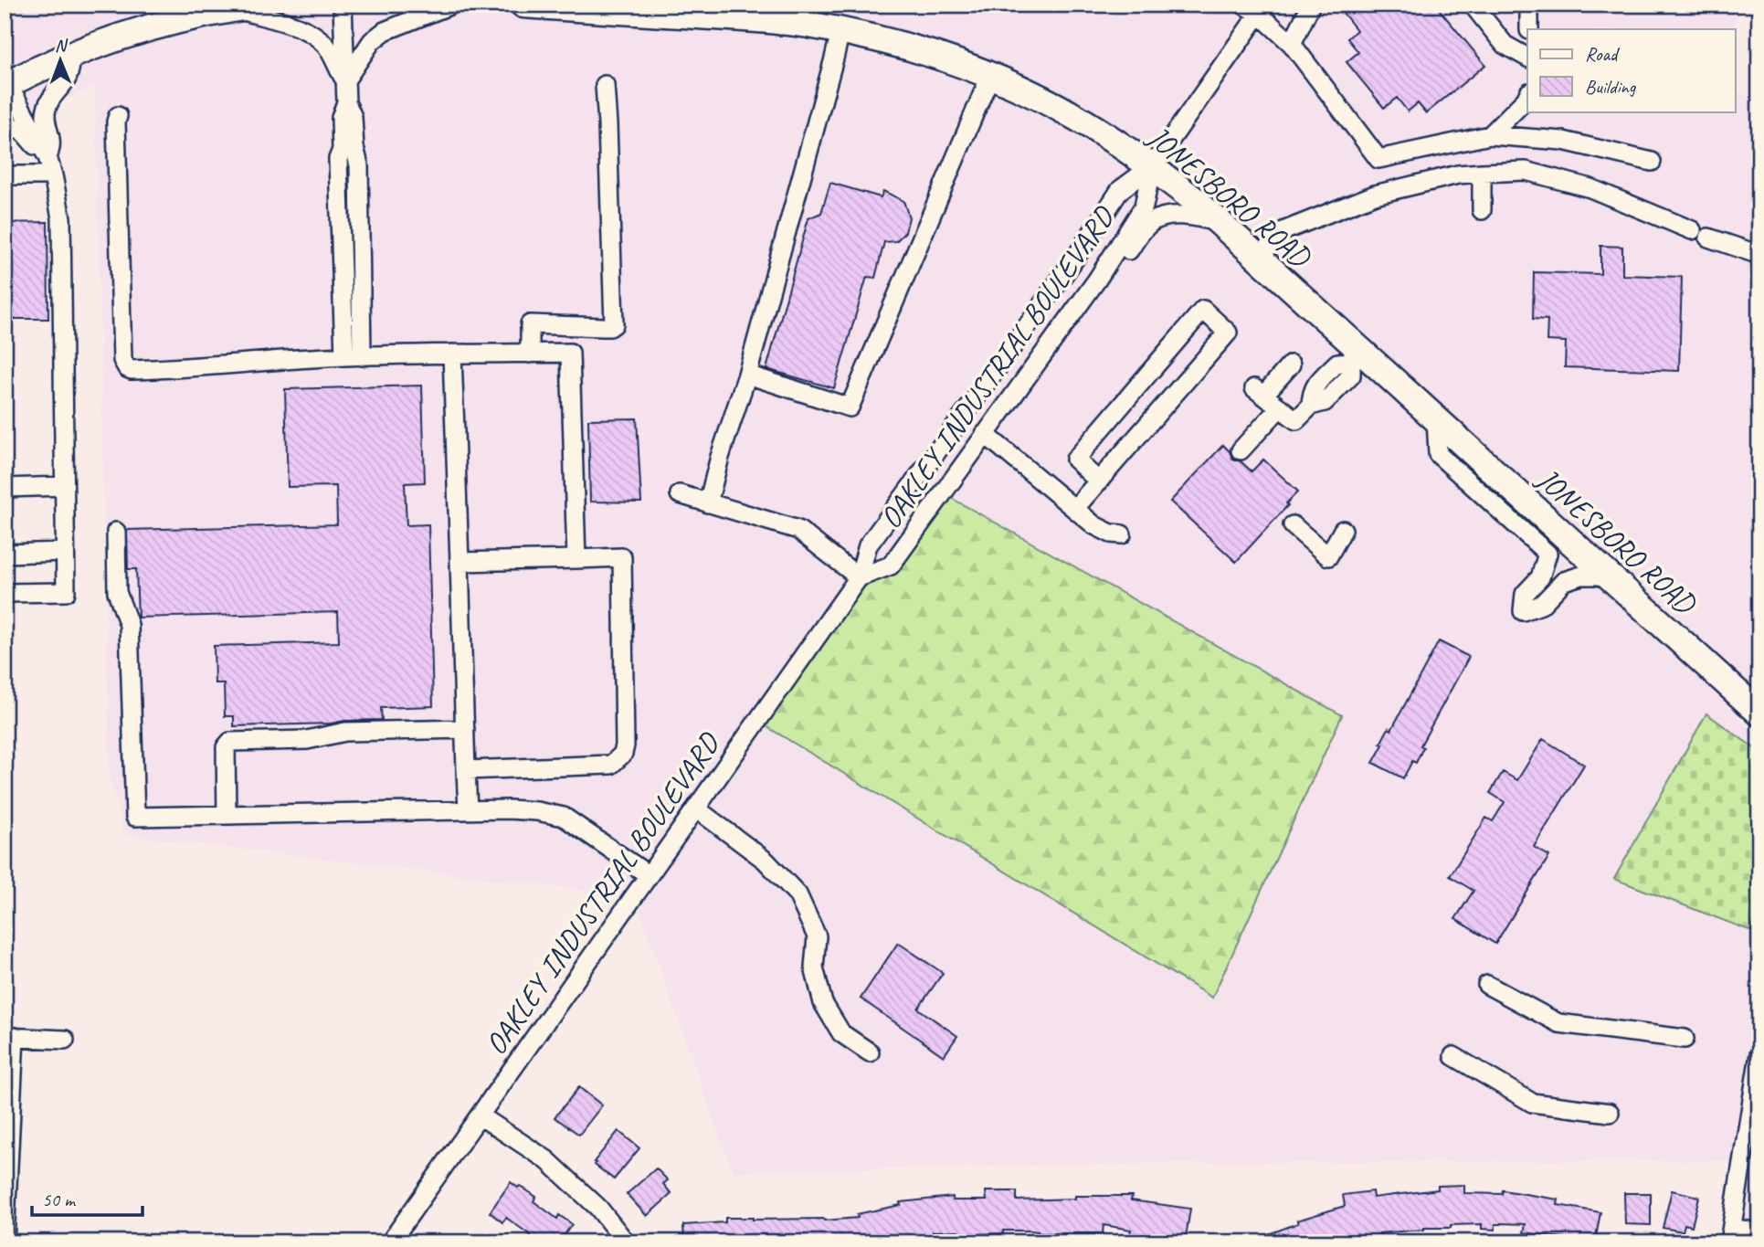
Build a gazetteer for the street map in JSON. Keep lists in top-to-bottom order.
{
  "streets": {
    "highway": ["JONESBORO ROAD"],
    "street": ["OAKLEY INDUSTRIAL BOULEVARD"]
  },
  "crossings": [
    ["JONESBORO ROAD", "OAKLEY INDUSTRIAL BOULEVARD"]
  ],
  "legend": ["Road", "Building"],
  "scale_bar": "50 m",
  "north": "top"
}
